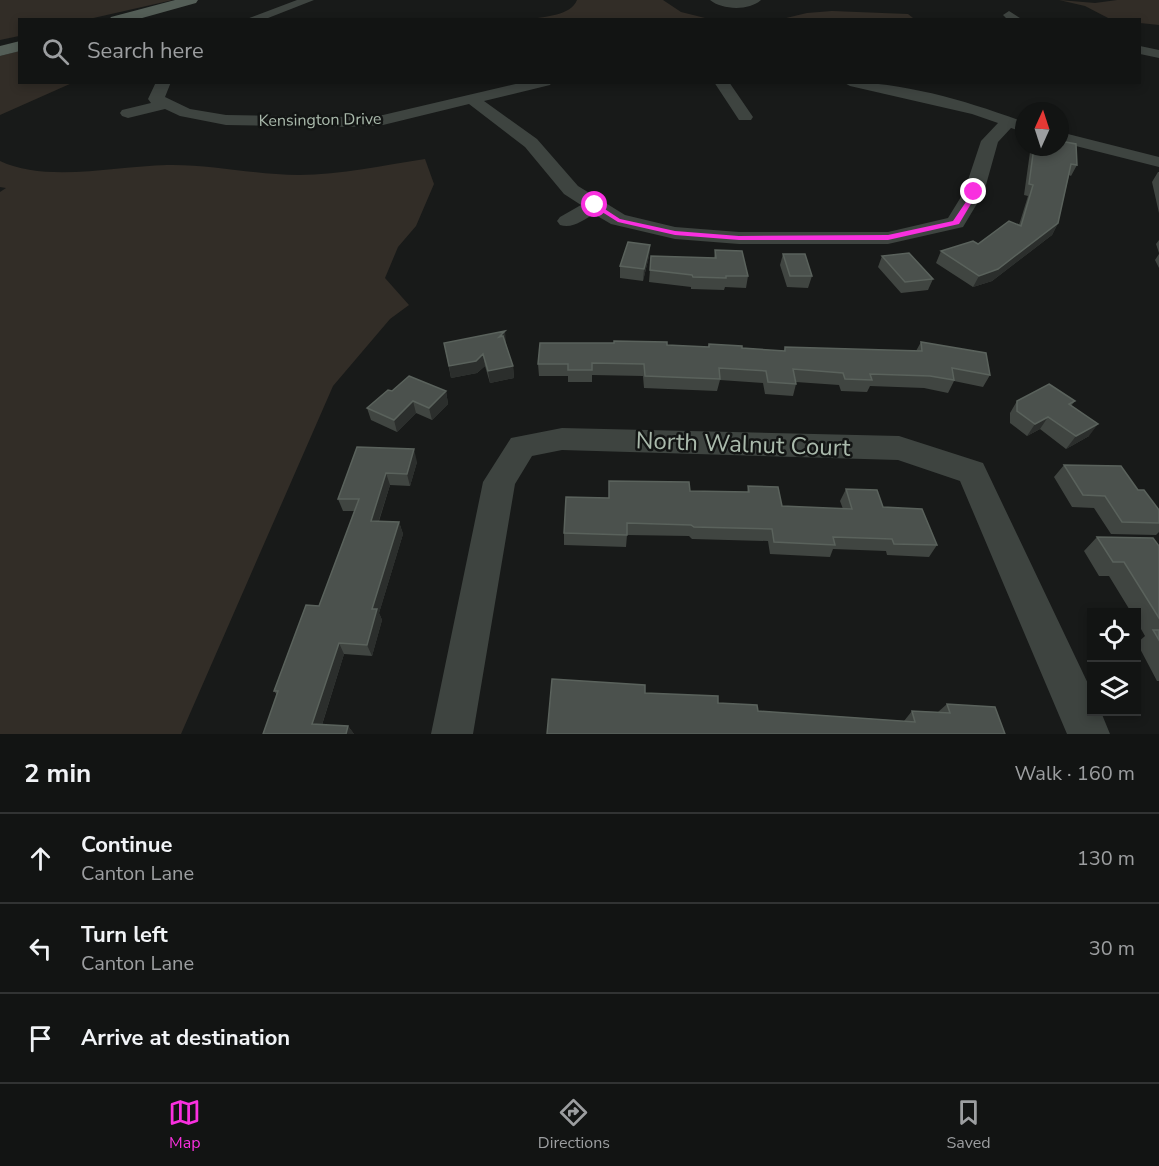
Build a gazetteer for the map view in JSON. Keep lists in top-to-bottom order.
{
  "streets": {
    "street": ["Kensington Drive", "North Walnut Court"]
  },
  "north": "top",
  "page": {
    "search": "Search here",
    "heading": ["2 min", "Walk · 160 m"],
    "list": [
      ["Continue", "Canton Lane", "130 m"],
      ["Turn left", "Canton Lane", "30 m"],
      "Arrive at destination"
    ],
    "nav": ["Map", "Directions", "Saved"]
  }
}
